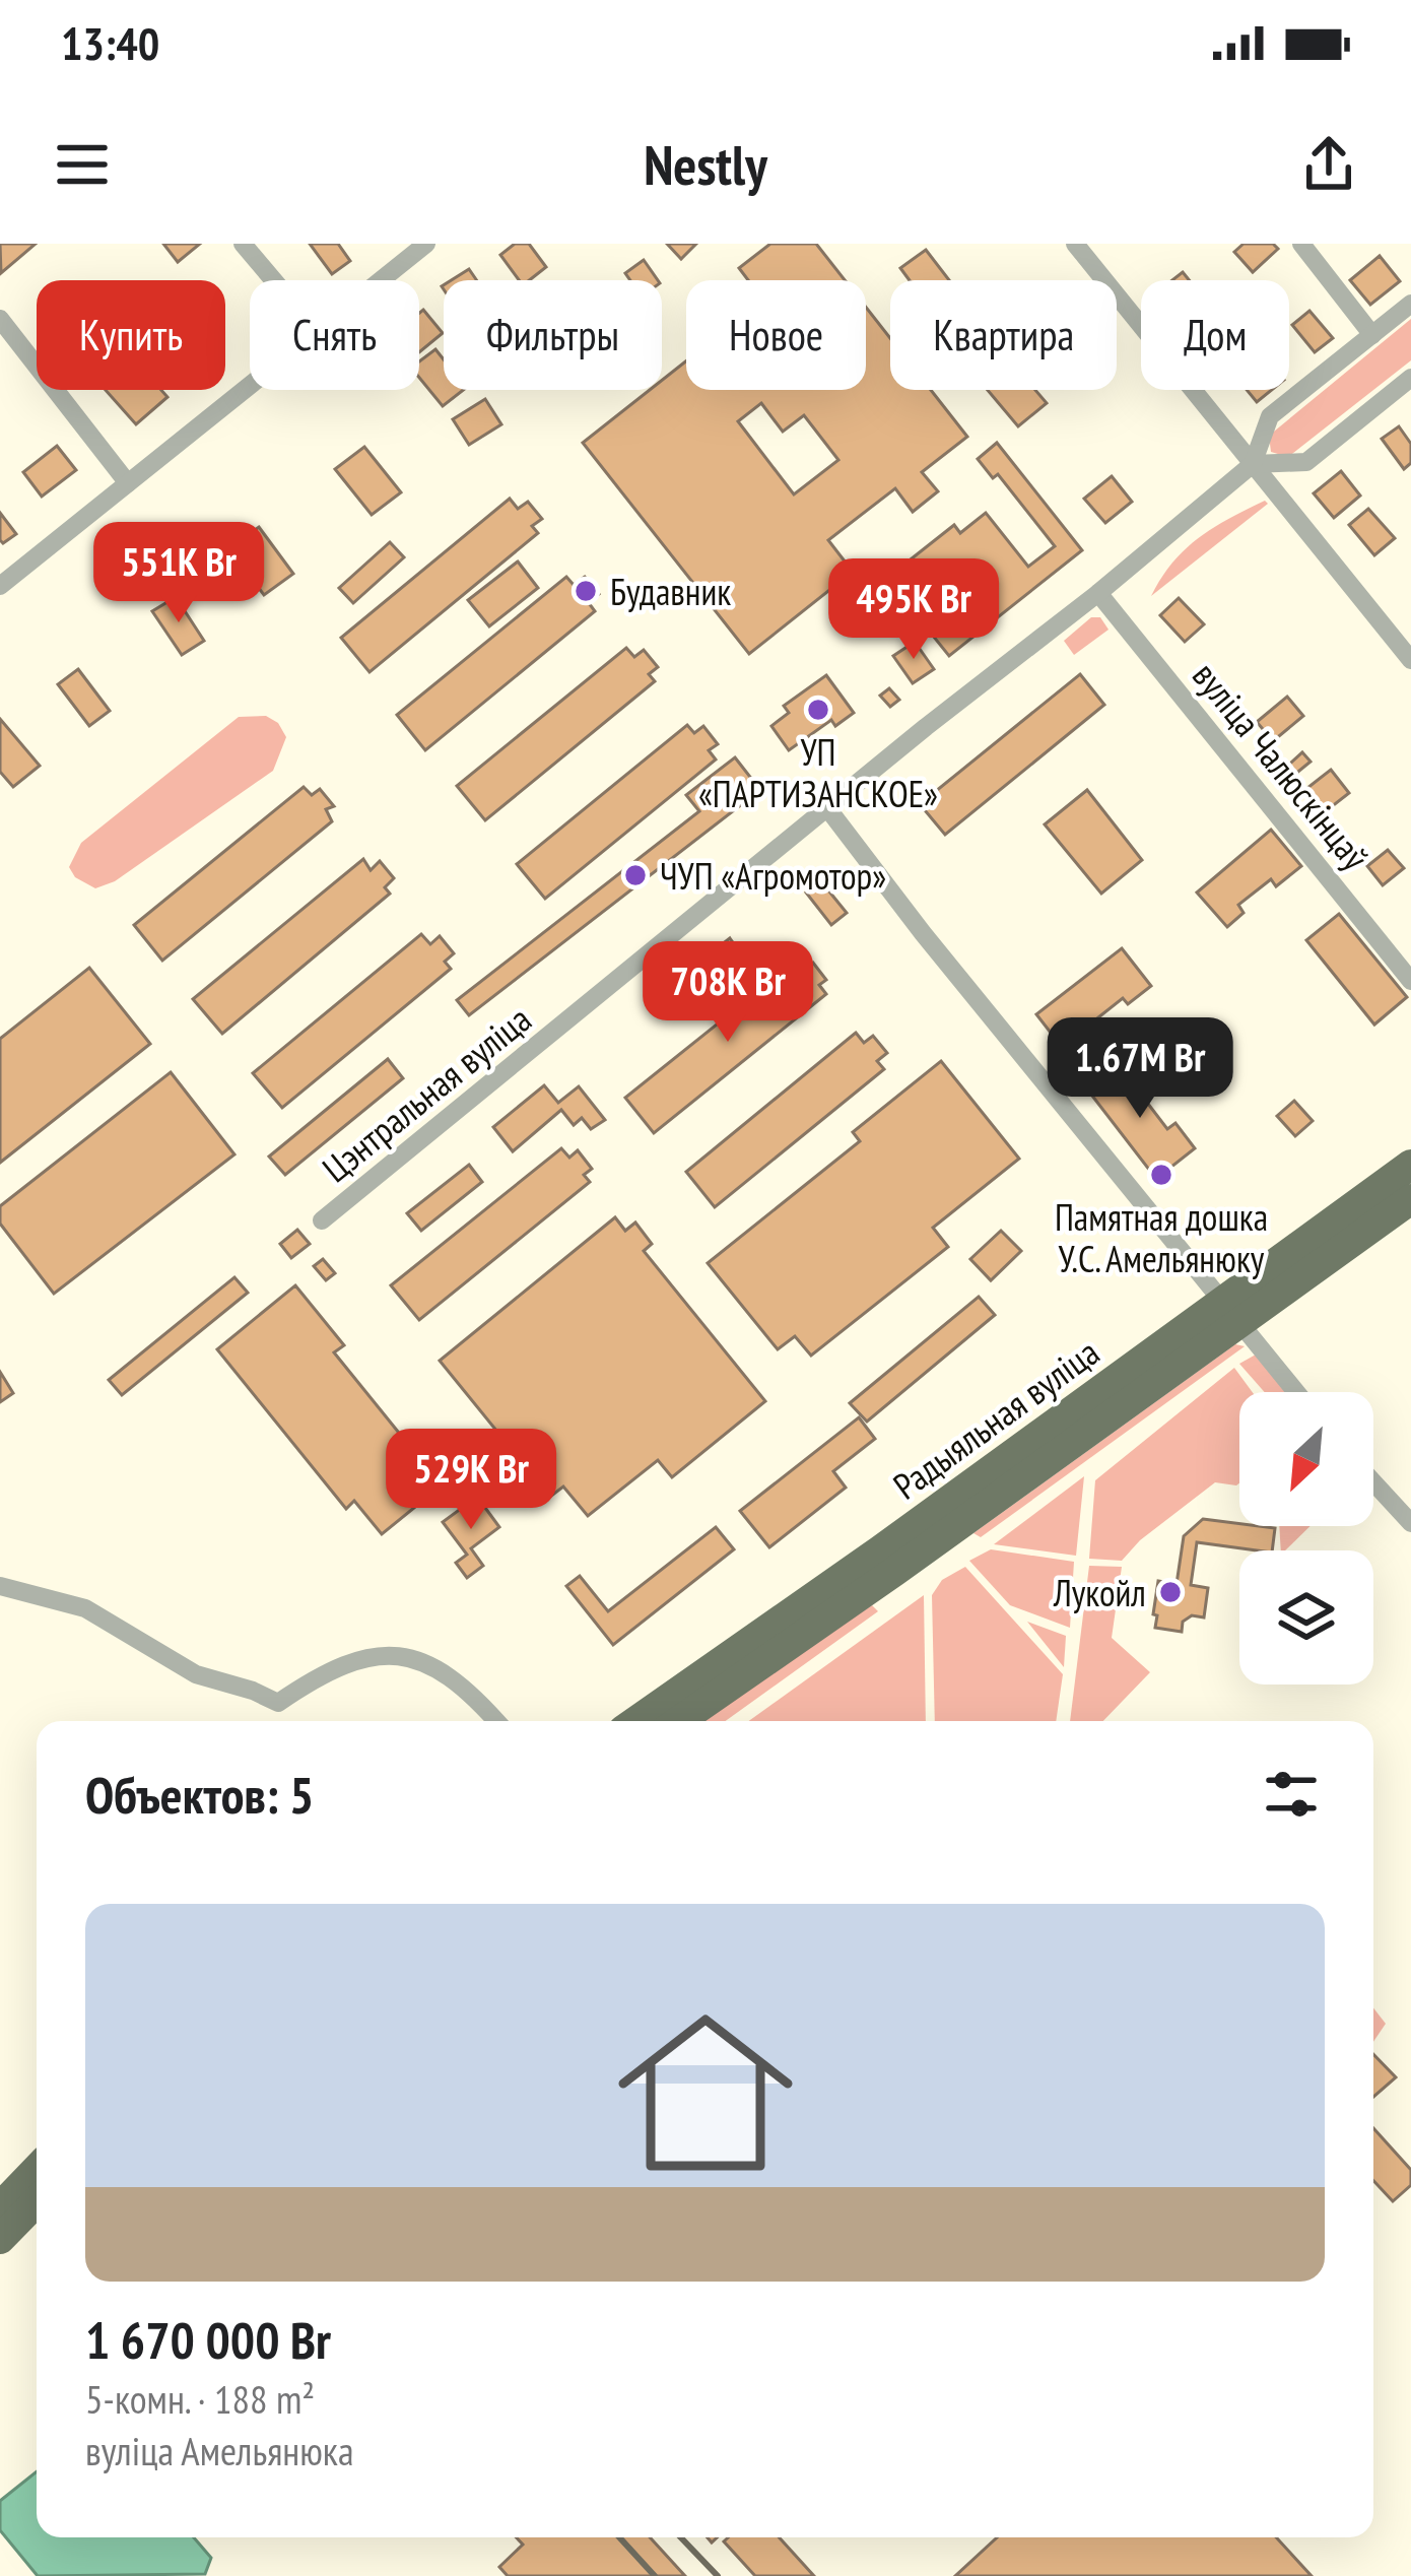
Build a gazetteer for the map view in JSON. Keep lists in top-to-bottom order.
{
  "streets": {
    "main road": ["Радыяльная вуліца"],
    "street": ["вуліца Чалюскінцаў", "Цэнтральная вуліца"]
  },
  "crossings": [
    ["вуліца Чалюскінцаў", "Цэнтральная вуліца"]
  ],
  "places": [
    "Будавник",
    "УП «ПАРТИЗАНСКОЕ»",
    "ЧУП «Агромотор»",
    "Памятная дошка У.С. Амельянюку",
    "Лукойл"
  ],
  "north": "bottom left",
  "page": {
    "status": "13:40",
    "header": "Nestly",
    "chip": [
      "Купить",
      "Снять",
      "Фильтры",
      "Новое",
      "Квартира",
      "Дом"
    ],
    "price": [
      "551K Br",
      "495K Br",
      "708K Br",
      "1.67M Br",
      "529K Br"
    ],
    "heading": "Объектов: 5",
    "list": [
      {
        "name": "1 670 000 Br",
        "note": "5-комн. · 188 m² · вуліца Амельянюка"
      }
    ]
  }
}
